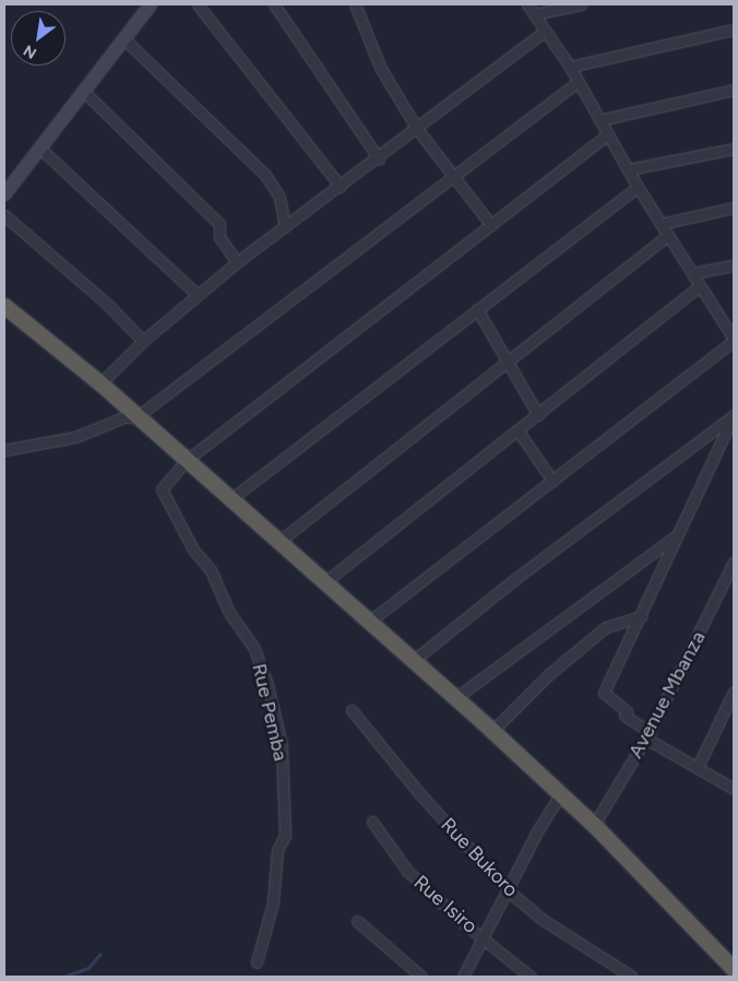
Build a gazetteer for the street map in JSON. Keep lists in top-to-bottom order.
{
  "streets": {
    "street": [
      "Avenue Mbanza",
      "Rue Pemba",
      "Rue Bukoro",
      "Rue Isiro"
    ]
  },
  "north": "bottom left"
}
